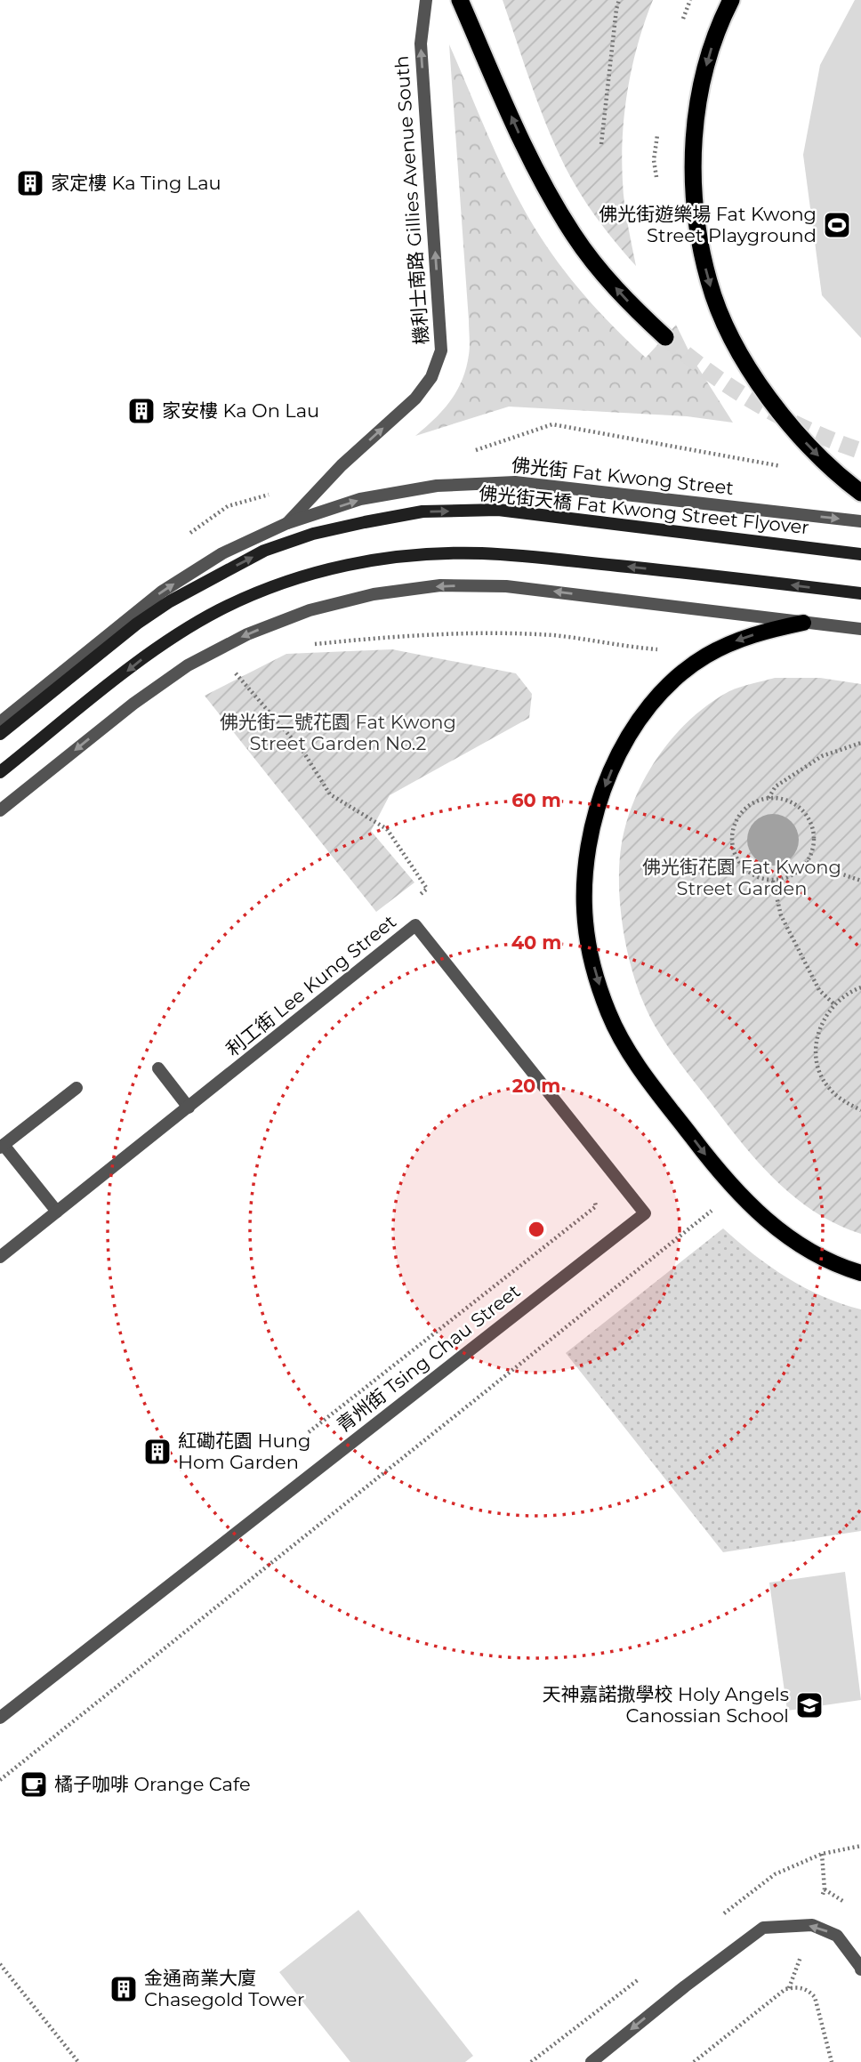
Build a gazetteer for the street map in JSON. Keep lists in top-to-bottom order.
{
  "streets": {
    "main road": ["佛光街天橋 Fat Kwong Street Flyover"],
    "street": [
      "機利士南路 Gillies Avenue South",
      "佛光街 Fat Kwong Street",
      "利工街 Lee Kung Street",
      "青州街 Tsing Chau Street"
    ]
  },
  "crossings": [
    ["機利士南路 Gillies Avenue South", "佛光街 Fat Kwong Street"],
    ["利工街 Lee Kung Street", "青州街 Tsing Chau Street"]
  ],
  "one_way": ["機利士南路 Gillies Avenue South"],
  "parks": ["佛光街二號花園 Fat Kwong Street Garden No.2", "佛光街花園 Fat Kwong Street Garden"],
  "places": {
    "building": [
      "家定樓 Ka Ting Lau",
      "家安樓 Ka On Lau",
      "紅磡花園 Hung Hom Garden",
      "金通商業大廈 Chasegold Tower"
    ],
    "sports": ["佛光街遊樂場 Fat Kwong Street Playground"],
    "school or university": ["天神嘉諾撒學校 Holy Angels Canossian School"],
    "cafe": ["橘子咖啡 Orange Cafe"]
  },
  "rings": ["60 m", "40 m", "20 m"]
}
